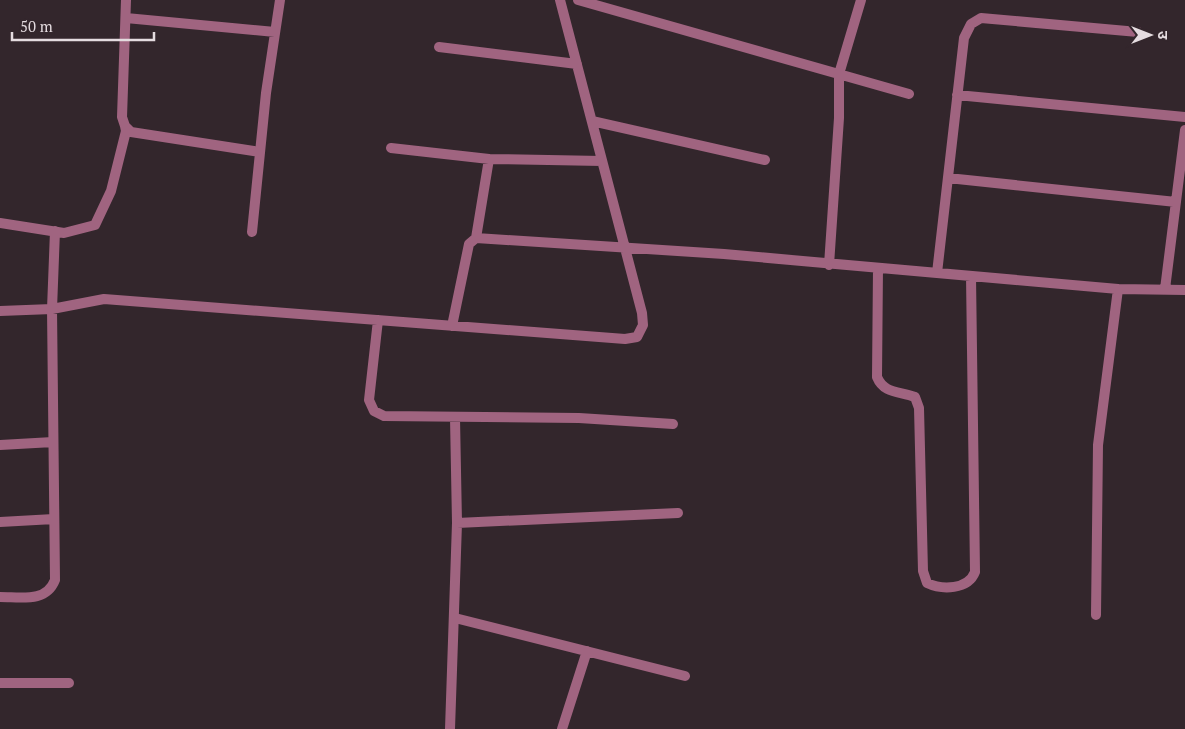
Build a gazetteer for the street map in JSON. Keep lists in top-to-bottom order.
{
  "scale_bar": "50 m",
  "north": "right"
}
